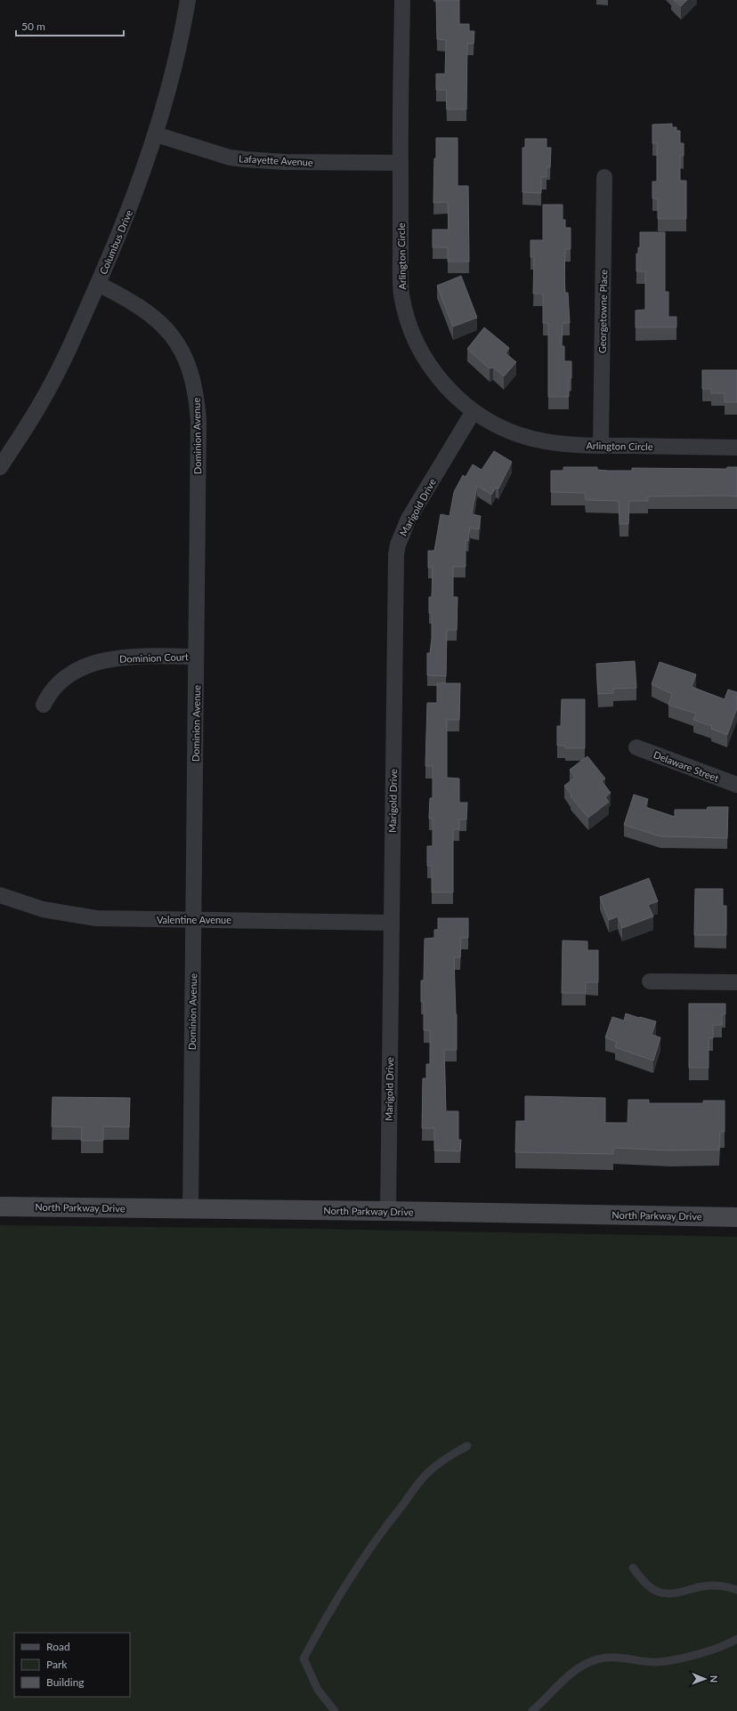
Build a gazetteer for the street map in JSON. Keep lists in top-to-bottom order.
{
  "streets": {
    "main road": ["North Parkway Drive"],
    "street": [
      "Lafayette Avenue",
      "Columbus Drive",
      "Arlington Circle",
      "Georgetowne Place",
      "Dominion Avenue",
      "Marigold Drive",
      "Dominion Court",
      "Delaware Street",
      "Valentine Avenue"
    ]
  },
  "crossings": [
    ["Lafayette Avenue", "Columbus Drive"],
    ["Lafayette Avenue", "Arlington Circle"],
    ["Columbus Drive", "Dominion Avenue"],
    ["Arlington Circle", "Georgetowne Place"],
    ["Arlington Circle", "Marigold Drive"],
    ["Dominion Avenue", "Dominion Court"],
    ["Dominion Avenue", "Valentine Avenue"],
    ["Dominion Avenue", "North Parkway Drive"],
    ["Marigold Drive", "Valentine Avenue"],
    ["Marigold Drive", "North Parkway Drive"]
  ],
  "legend": ["Road", "Park", "Building"],
  "scale_bar": "50 m",
  "north": "right"
}
